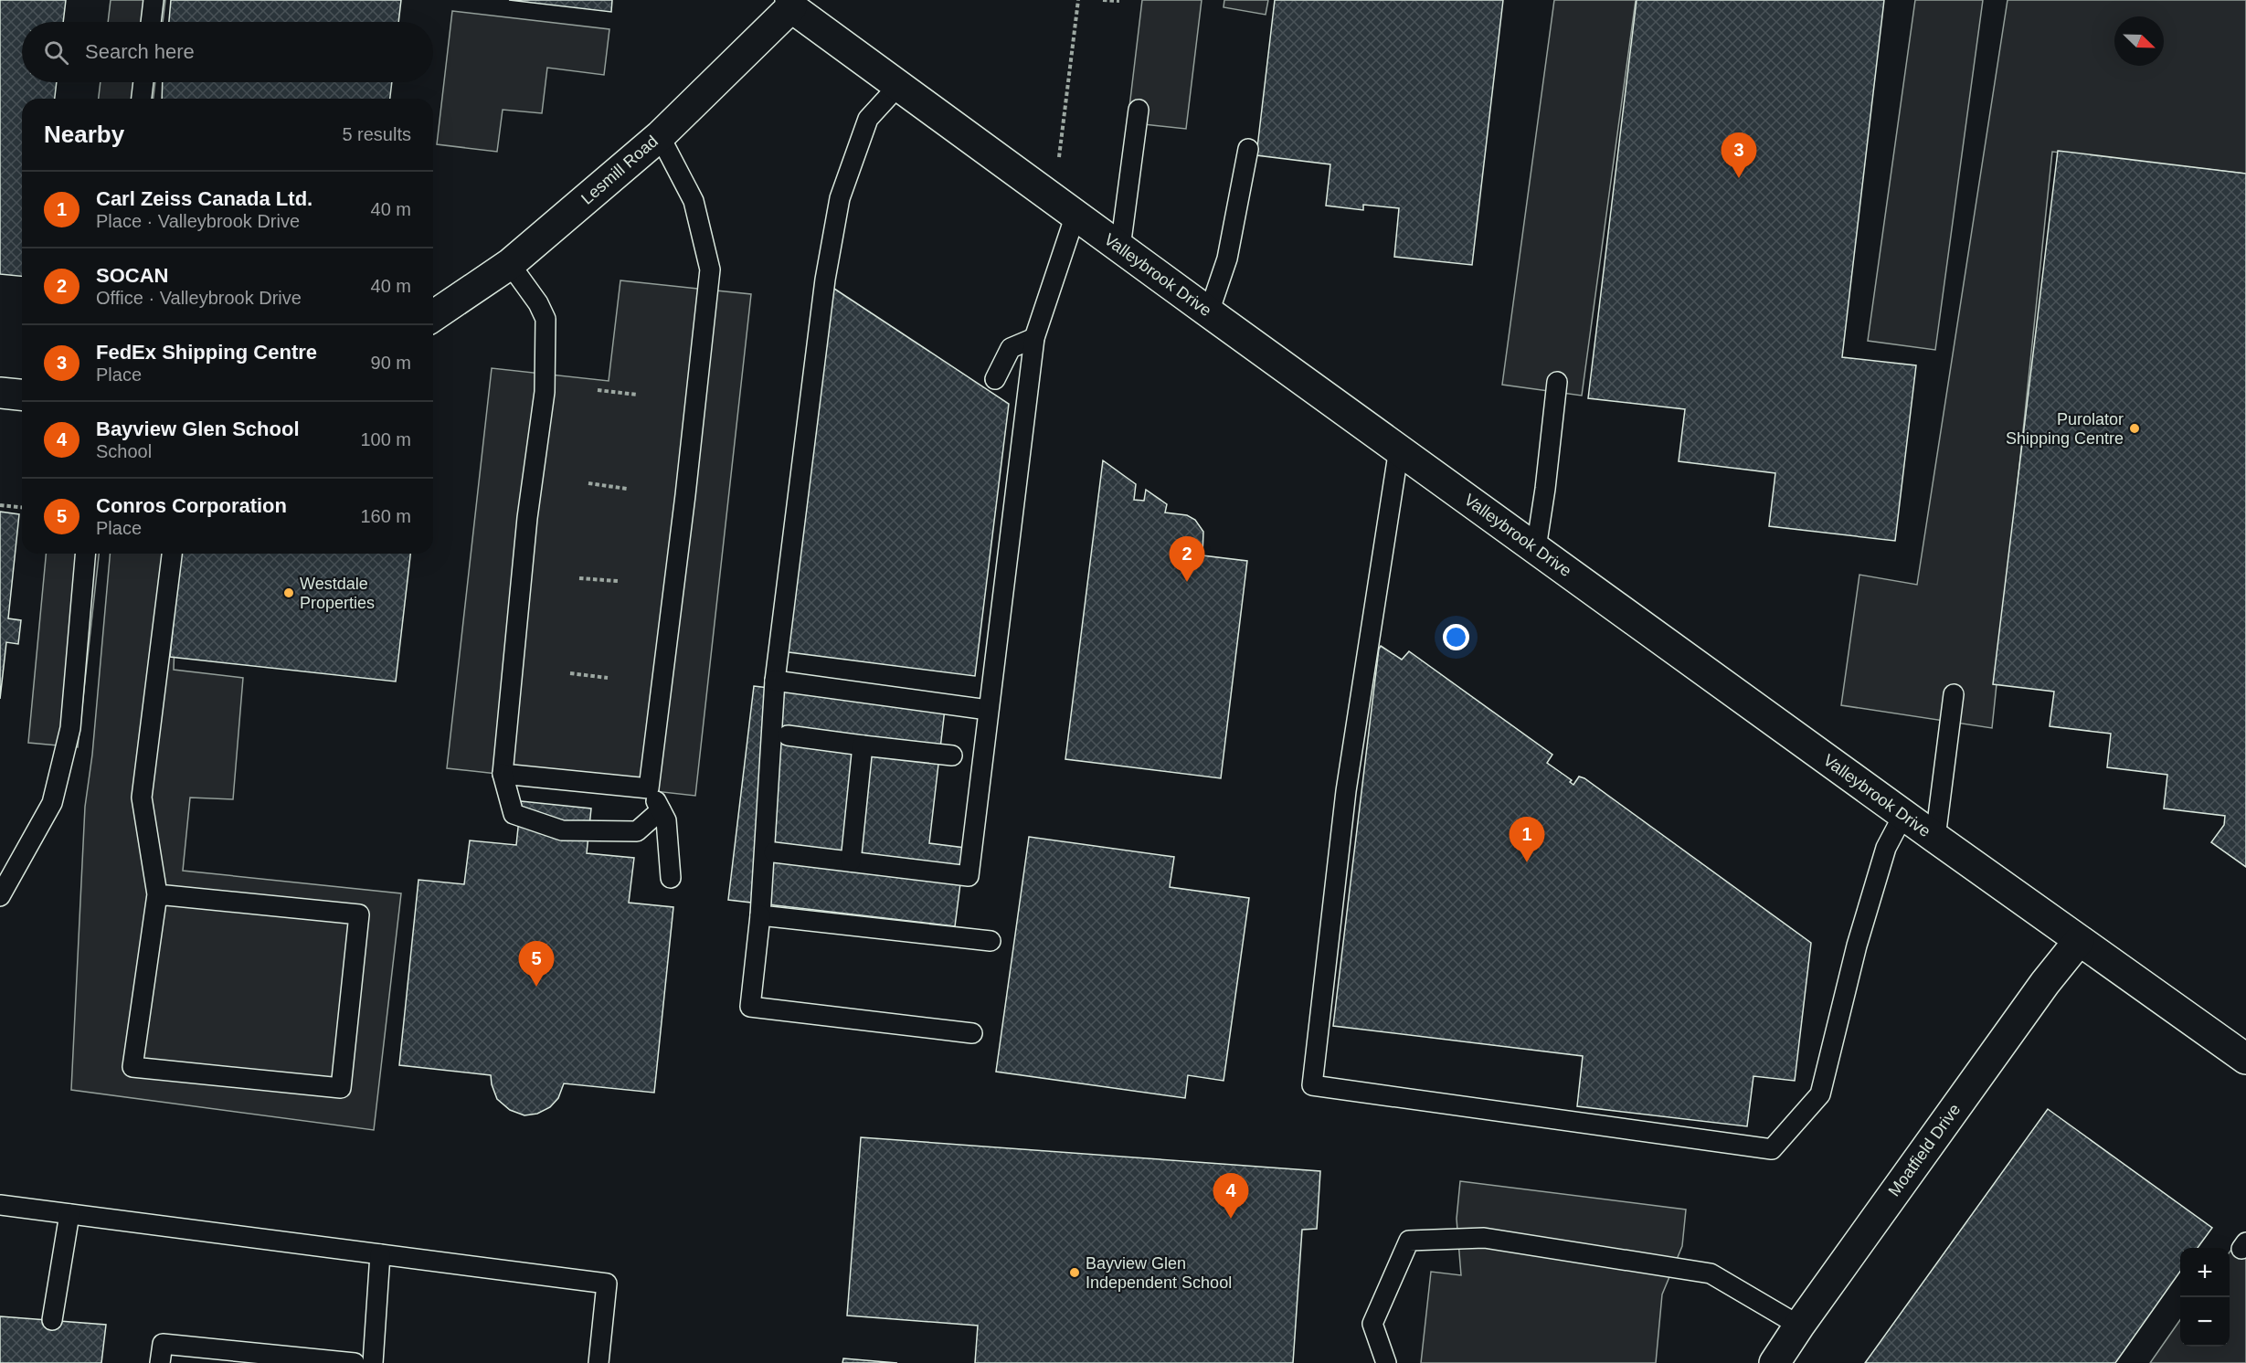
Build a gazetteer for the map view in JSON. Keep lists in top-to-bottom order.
{
  "streets": {
    "street": ["Lesmill Road", "Valleybrook Drive", "Moatfield Drive"]
  },
  "crossings": [
    ["Lesmill Road", "Valleybrook Drive"],
    ["Valleybrook Drive", "Moatfield Drive"]
  ],
  "places": ["Purolator Shipping Centre", "Westdale Properties", "Bayview Glen Independent School"],
  "north": "bottom right",
  "page": {
    "search": "Search here",
    "heading": ["Nearby", "5 results"],
    "pins": [
      "3",
      "2",
      "1",
      "5",
      "4"
    ],
    "list": [
      {
        "mark": "1",
        "name": "Carl Zeiss Canada Ltd.",
        "note": "Place · Valleybrook Drive",
        "value": "40 m"
      },
      {
        "mark": "2",
        "name": "SOCAN",
        "note": "Office · Valleybrook Drive",
        "value": "40 m"
      },
      {
        "mark": "3",
        "name": "FedEx Shipping Centre",
        "note": "Place",
        "value": "90 m"
      },
      {
        "mark": "4",
        "name": "Bayview Glen School",
        "note": "School",
        "value": "100 m"
      },
      {
        "mark": "5",
        "name": "Conros Corporation",
        "note": "Place",
        "value": "160 m"
      }
    ],
    "map_buttons": ["+", "−"]
  }
}
